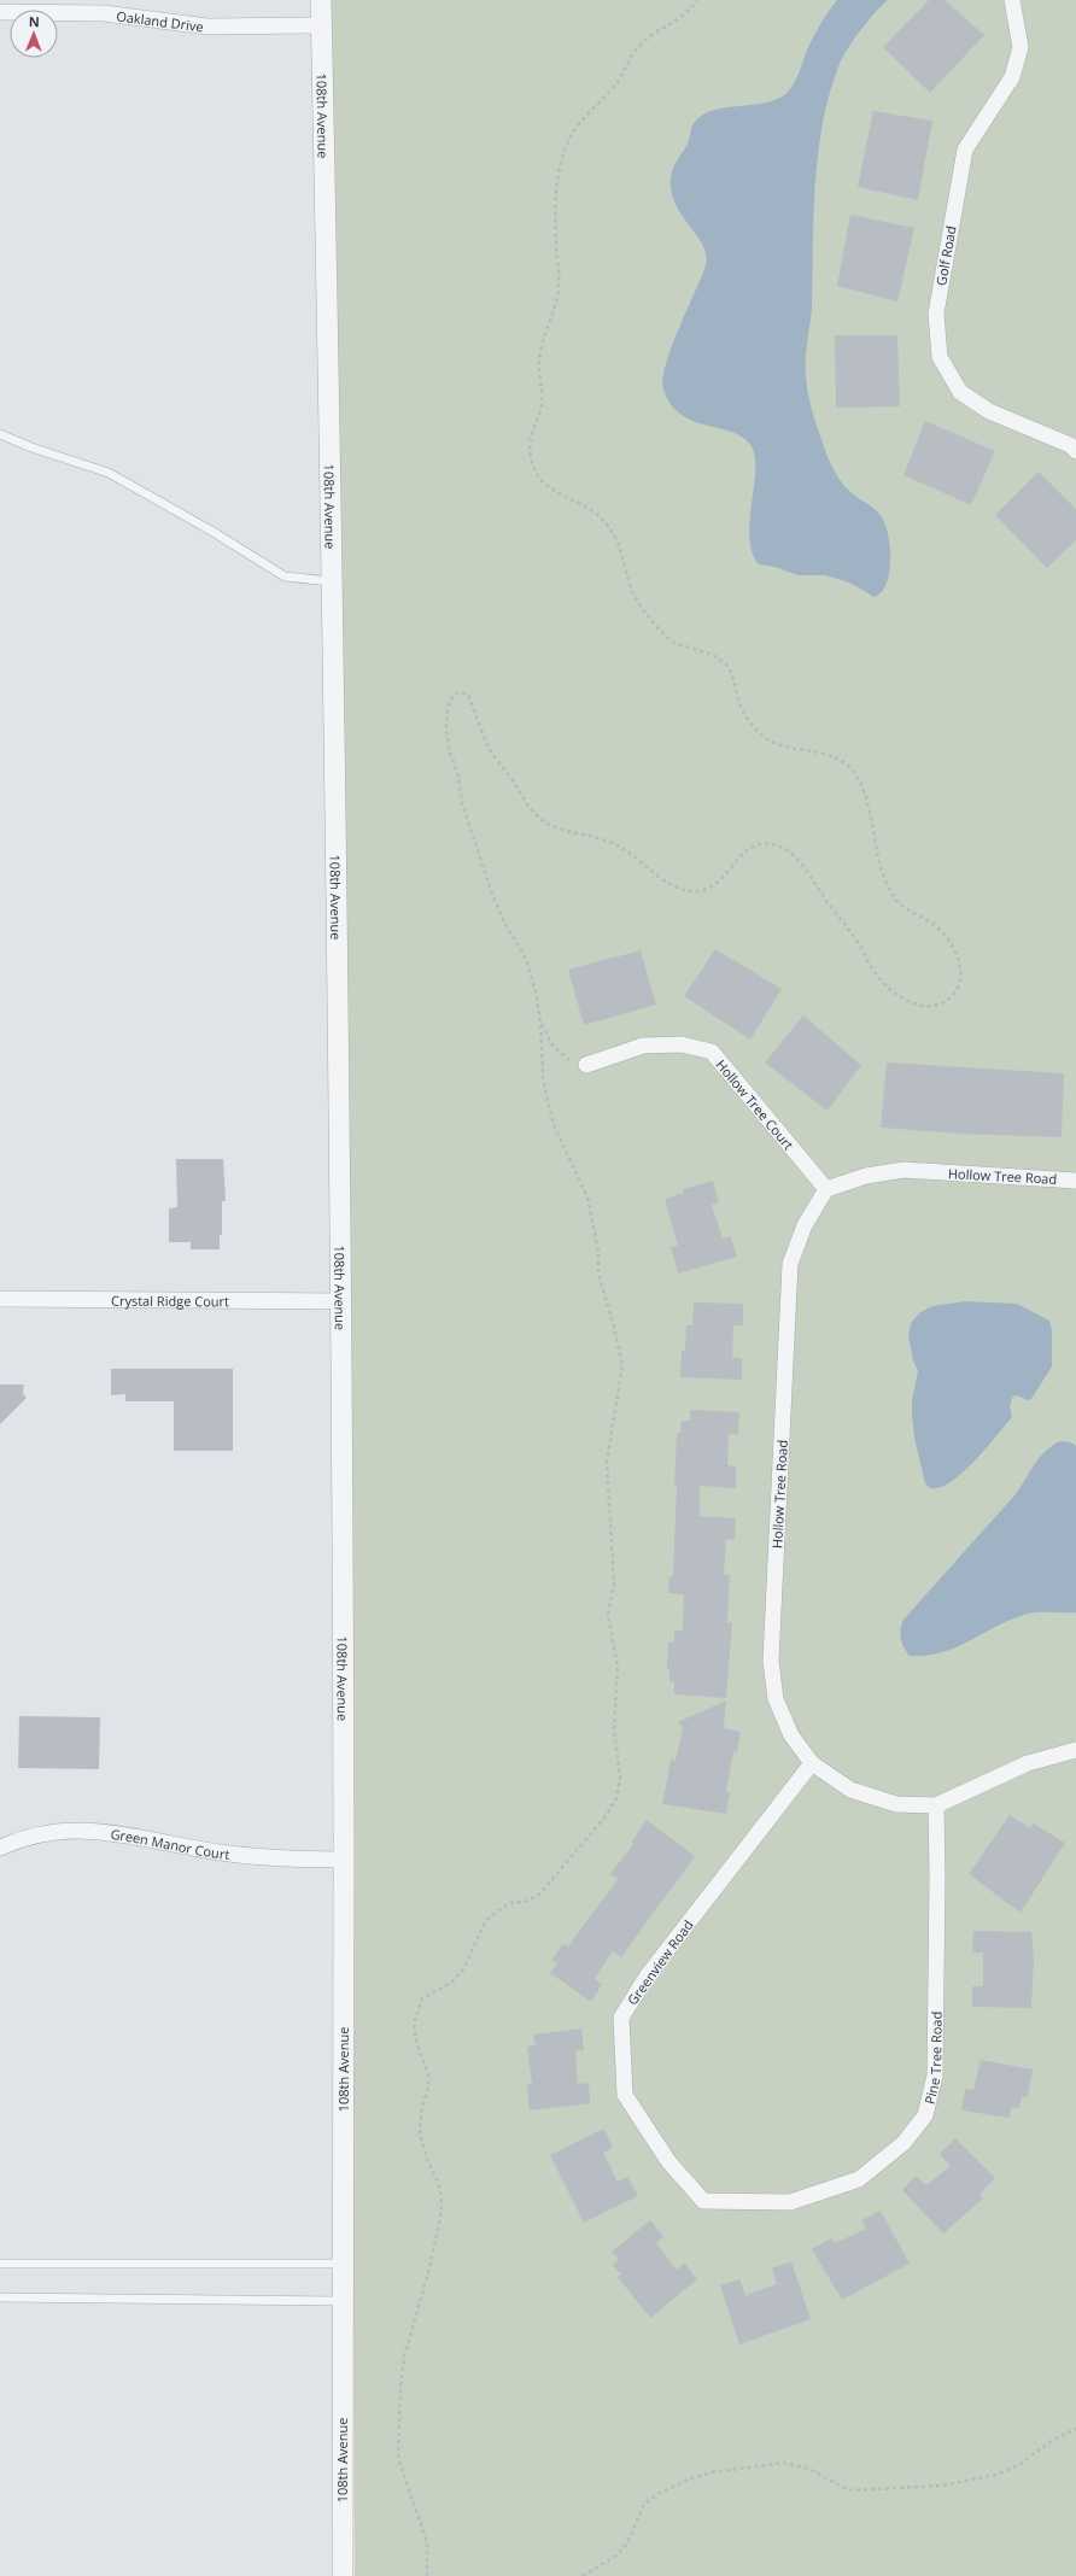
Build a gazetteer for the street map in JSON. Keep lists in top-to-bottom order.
{
  "streets": {
    "street": [
      "Oakland Drive",
      "108th Avenue",
      "Golf Road",
      "Hollow Tree Court",
      "Hollow Tree Road",
      "Crystal Ridge Court",
      "Green Manor Court",
      "Greenview Road",
      "Pine Tree Road"
    ]
  },
  "crossings": [
    ["Oakland Drive", "108th Avenue"],
    ["108th Avenue", "Crystal Ridge Court"],
    ["108th Avenue", "Green Manor Court"],
    ["Hollow Tree Court", "Hollow Tree Road"],
    ["Hollow Tree Road", "Greenview Road"],
    ["Hollow Tree Road", "Pine Tree Road"],
    ["Greenview Road", "Pine Tree Road"]
  ],
  "north": "top"
}
